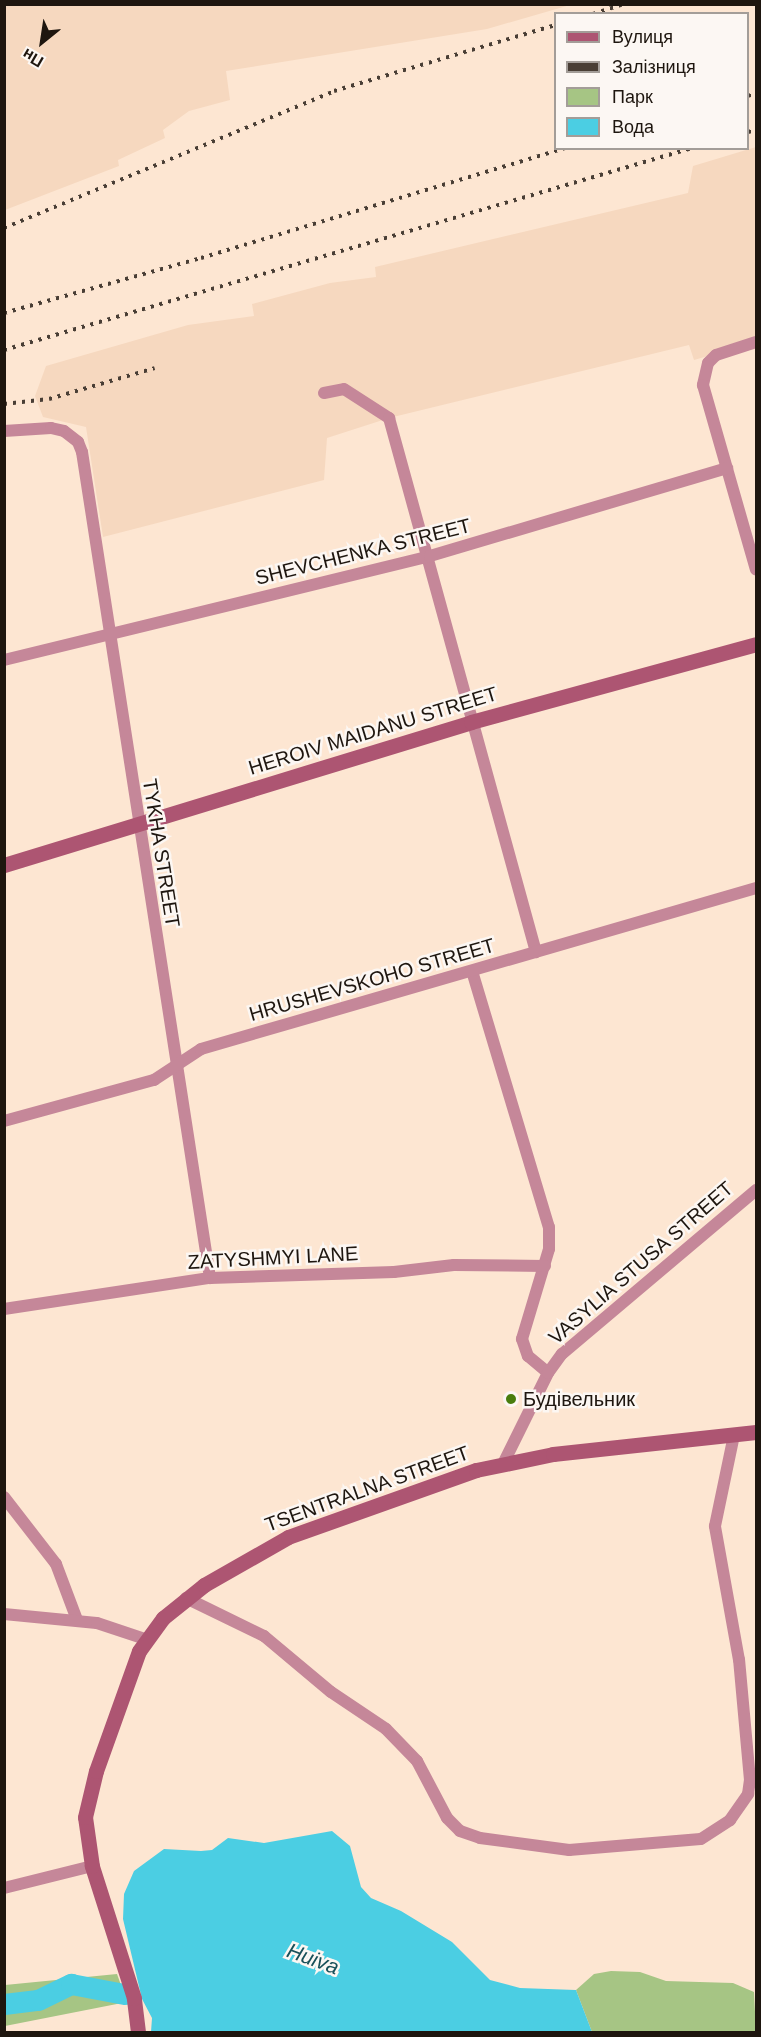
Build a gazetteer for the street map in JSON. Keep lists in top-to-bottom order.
{
  "streets": {
    "street": [
      "SHEVCHENKA STREET",
      "HEROIV MAIDANU STREET",
      "TYKHA STREET",
      "HRUSHEVSKOHO STREET",
      "ZATYSHMYI LANE",
      "VASYLIA STUSA STREET",
      "TSENTRALNA STREET"
    ]
  },
  "crossings": [
    ["SHEVCHENKA STREET", "TYKHA STREET"],
    ["HEROIV MAIDANU STREET", "TYKHA STREET"],
    ["TYKHA STREET", "HRUSHEVSKOHO STREET"],
    ["TYKHA STREET", "ZATYSHMYI LANE"],
    ["VASYLIA STUSA STREET", "TSENTRALNA STREET"]
  ],
  "water": ["Huiva"],
  "places": ["Будівельник"],
  "legend": [
    "Вулиця",
    "Залізниця",
    "Парк",
    "Вода"
  ],
  "north": "bottom left"
}
